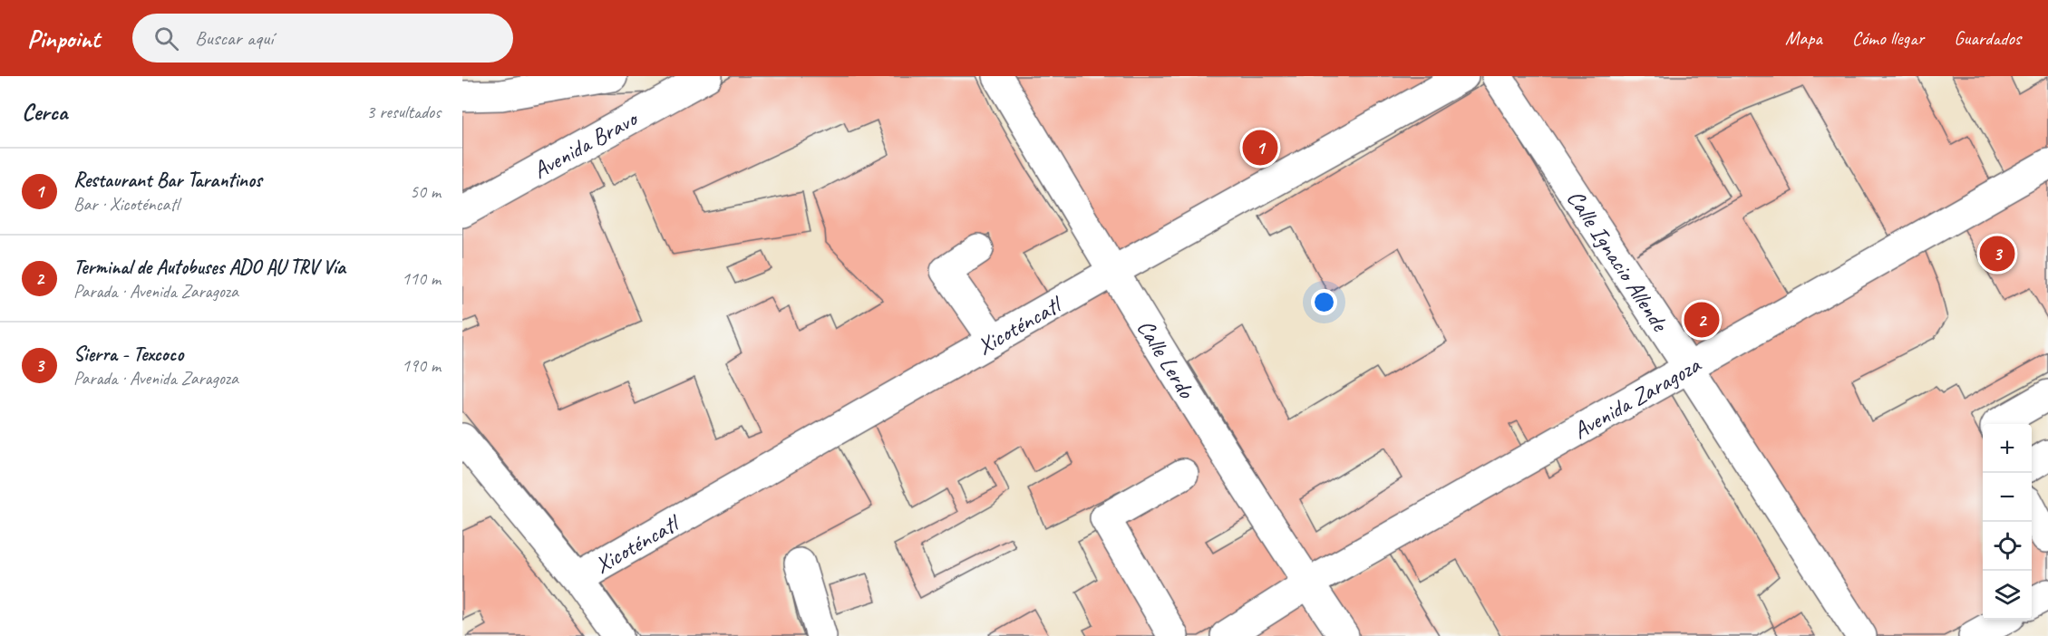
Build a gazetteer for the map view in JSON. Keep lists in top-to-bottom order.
{
  "streets": {
    "street": [
      "Avenida Bravo",
      "Calle Ignacio Allende",
      "Xicoténcatl",
      "Calle Lerdo",
      "Avenida Zaragoza"
    ]
  },
  "crossings": [
    ["Calle Ignacio Allende", "Avenida Zaragoza"],
    ["Xicoténcatl", "Calle Lerdo"],
    ["Calle Lerdo", "Avenida Zaragoza"]
  ],
  "page": {
    "header": "Pinpoint",
    "search": "Buscar aquí",
    "nav": ["Mapa", "Cómo llegar", "Guardados"],
    "heading": ["Cerca", "3 resultados"],
    "pins": ["1", "3", "2"],
    "list": [
      {
        "mark": "1",
        "name": "Restaurant Bar Tarantinos",
        "note": "Bar · Xicoténcatl",
        "value": "50 m"
      },
      {
        "mark": "2",
        "name": "Terminal de Autobuses ADO AU TRV Vía",
        "note": "Parada · Avenida Zaragoza",
        "value": "110 m"
      },
      {
        "mark": "3",
        "name": "Sierra - Texcoco",
        "note": "Parada · Avenida Zaragoza",
        "value": "190 m"
      }
    ],
    "map_buttons": ["+", "−"]
  }
}
